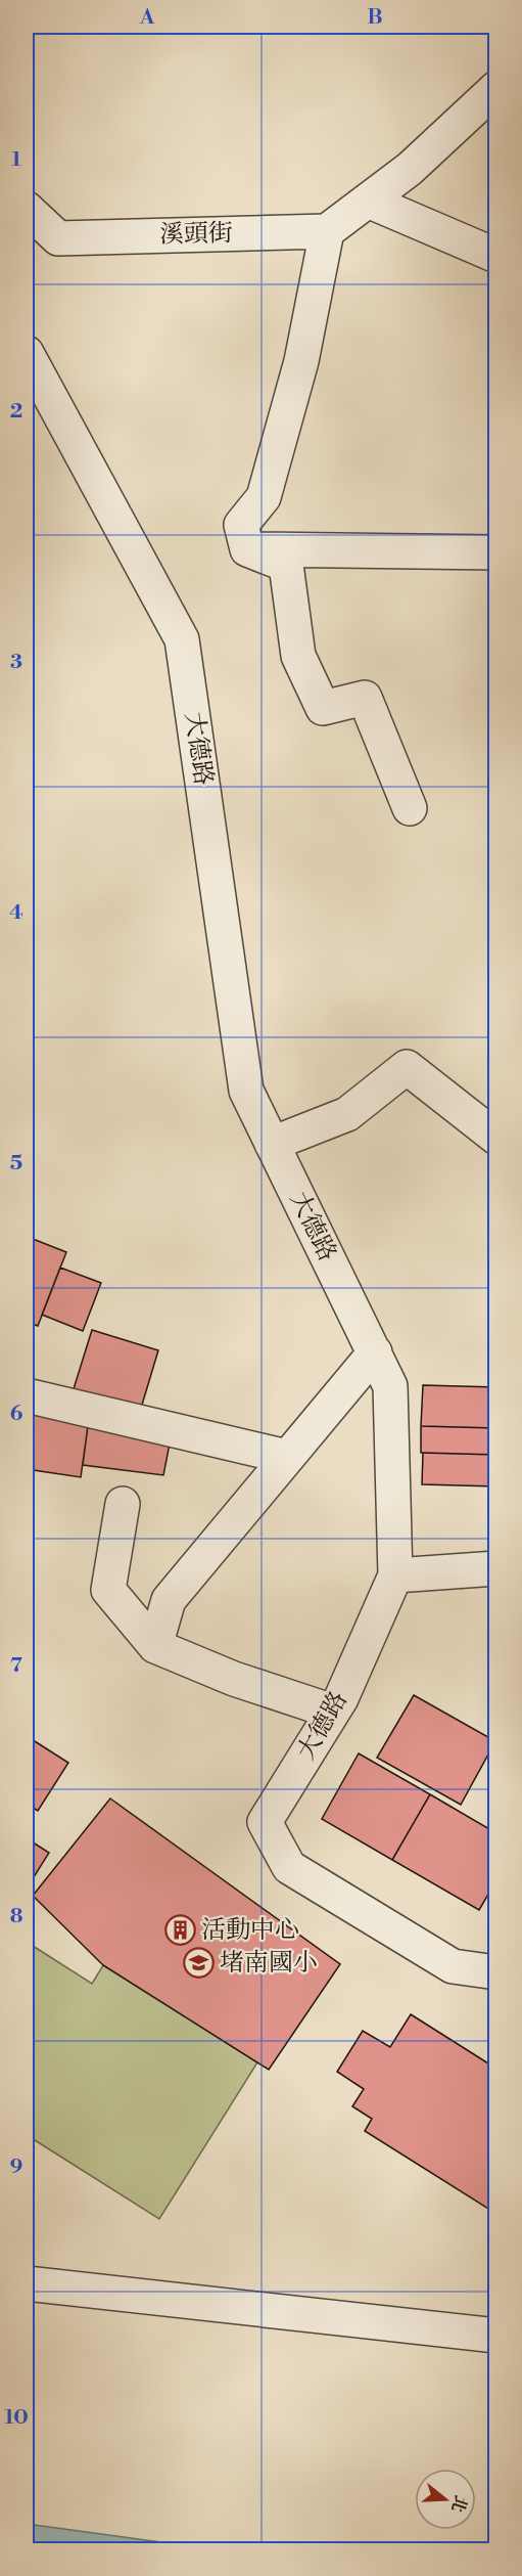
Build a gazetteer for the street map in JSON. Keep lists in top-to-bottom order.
{
  "streets": {
    "street": ["溪頭街", "大德路"]
  },
  "places": {
    "building": ["活動中心"],
    "school or university": ["堵南國小"]
  },
  "north": "right",
  "grid": {
    "columns": ["A", "B"],
    "rows": [
      "1",
      "2",
      "3",
      "4",
      "5",
      "6",
      "7",
      "8",
      "9",
      "10"
    ]
  }
}
